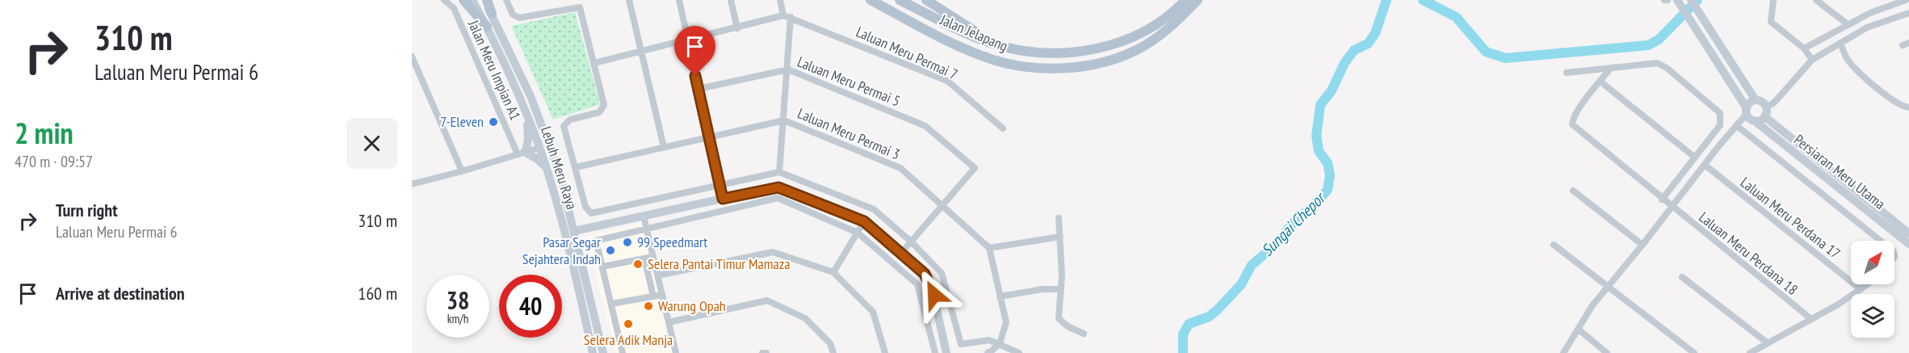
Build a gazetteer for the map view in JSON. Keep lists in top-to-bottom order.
{
  "streets": {
    "main road": ["Jalan Jelapang"],
    "street": [
      "Laluan Meru Permai 7",
      "Jalan Meru Impian A1",
      "Laluan Meru Permai 5",
      "Laluan Meru Permai 3",
      "Lebuh Meru Raya",
      "Persiaran Meru Utama",
      "Laluan Meru Perdana 17",
      "Laluan Meru Perdana 18"
    ]
  },
  "crossings": [
    ["Laluan Meru Permai 5", "Laluan Meru Permai 3"]
  ],
  "water": ["Sungai Chepor"],
  "places": [
    "7-Eleven",
    "99 Speedmart",
    "Pasar Segar Sejahtera Indah",
    "Selera Pantai Timur Mamaza",
    "Warung Opah",
    "Selera Adik Manja"
  ],
  "north": "top right",
  "page": {
    "turn": ["310 m", "Laluan Meru Permai 6"],
    "heading": ["2 min", "470 m · 09:57"],
    "list": [
      {
        "name": "Turn right",
        "note": "Laluan Meru Permai 6",
        "value": "310 m"
      },
      {
        "name": "Arrive at destination",
        "value": "160 m"
      }
    ],
    "speed": "38 km/h",
    "limit": "40"
  }
}
